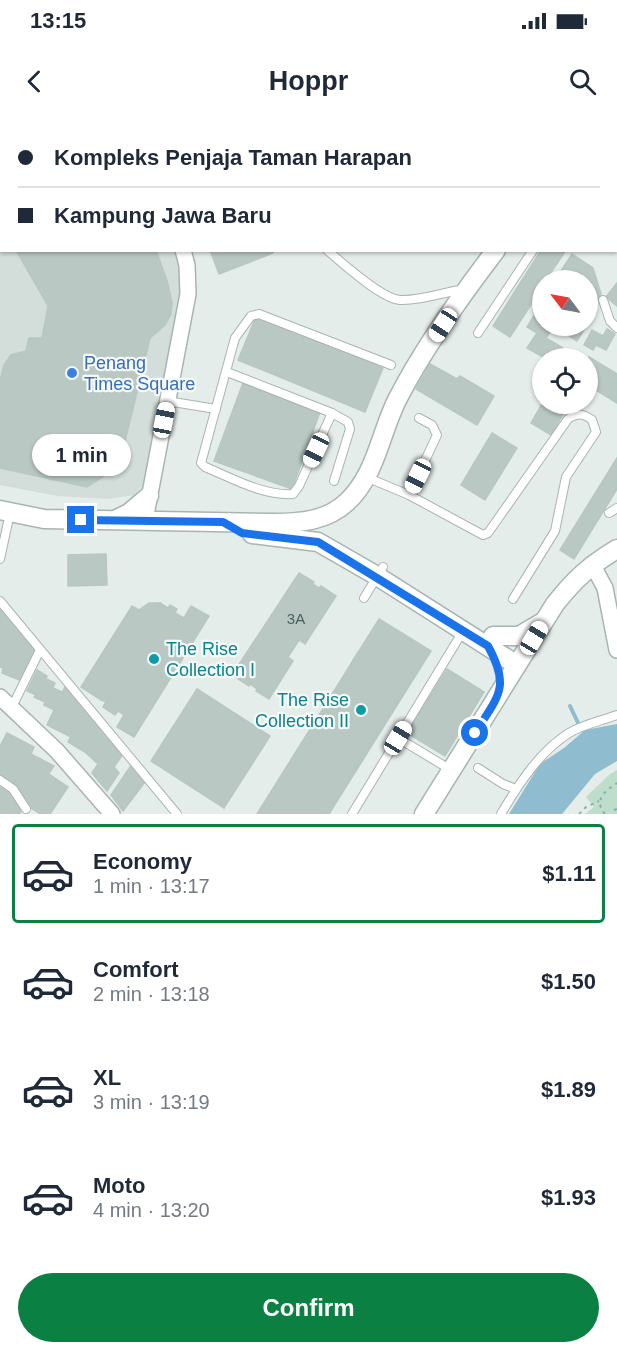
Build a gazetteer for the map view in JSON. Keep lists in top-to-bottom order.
{
  "places": ["Penang Times Square", "The Rise Collection I", "The Rise Collection II"],
  "house_numbers": ["3A"],
  "north": "top left",
  "page": {
    "status": "13:15",
    "header": "Hoppr",
    "banner": ["Kompleks Penjaja Taman Harapan", "Kampung Jawa Baru"],
    "bubble": "1 min",
    "list": [
      {
        "name": "Economy",
        "note": "1 min · 13:17",
        "value": "$1.11"
      },
      {
        "name": "Comfort",
        "note": "2 min · 13:18",
        "value": "$1.50"
      },
      {
        "name": "XL",
        "note": "3 min · 13:19",
        "value": "$1.89"
      },
      {
        "name": "Moto",
        "note": "4 min · 13:20",
        "value": "$1.93"
      }
    ],
    "buttons": "Confirm"
  }
}
